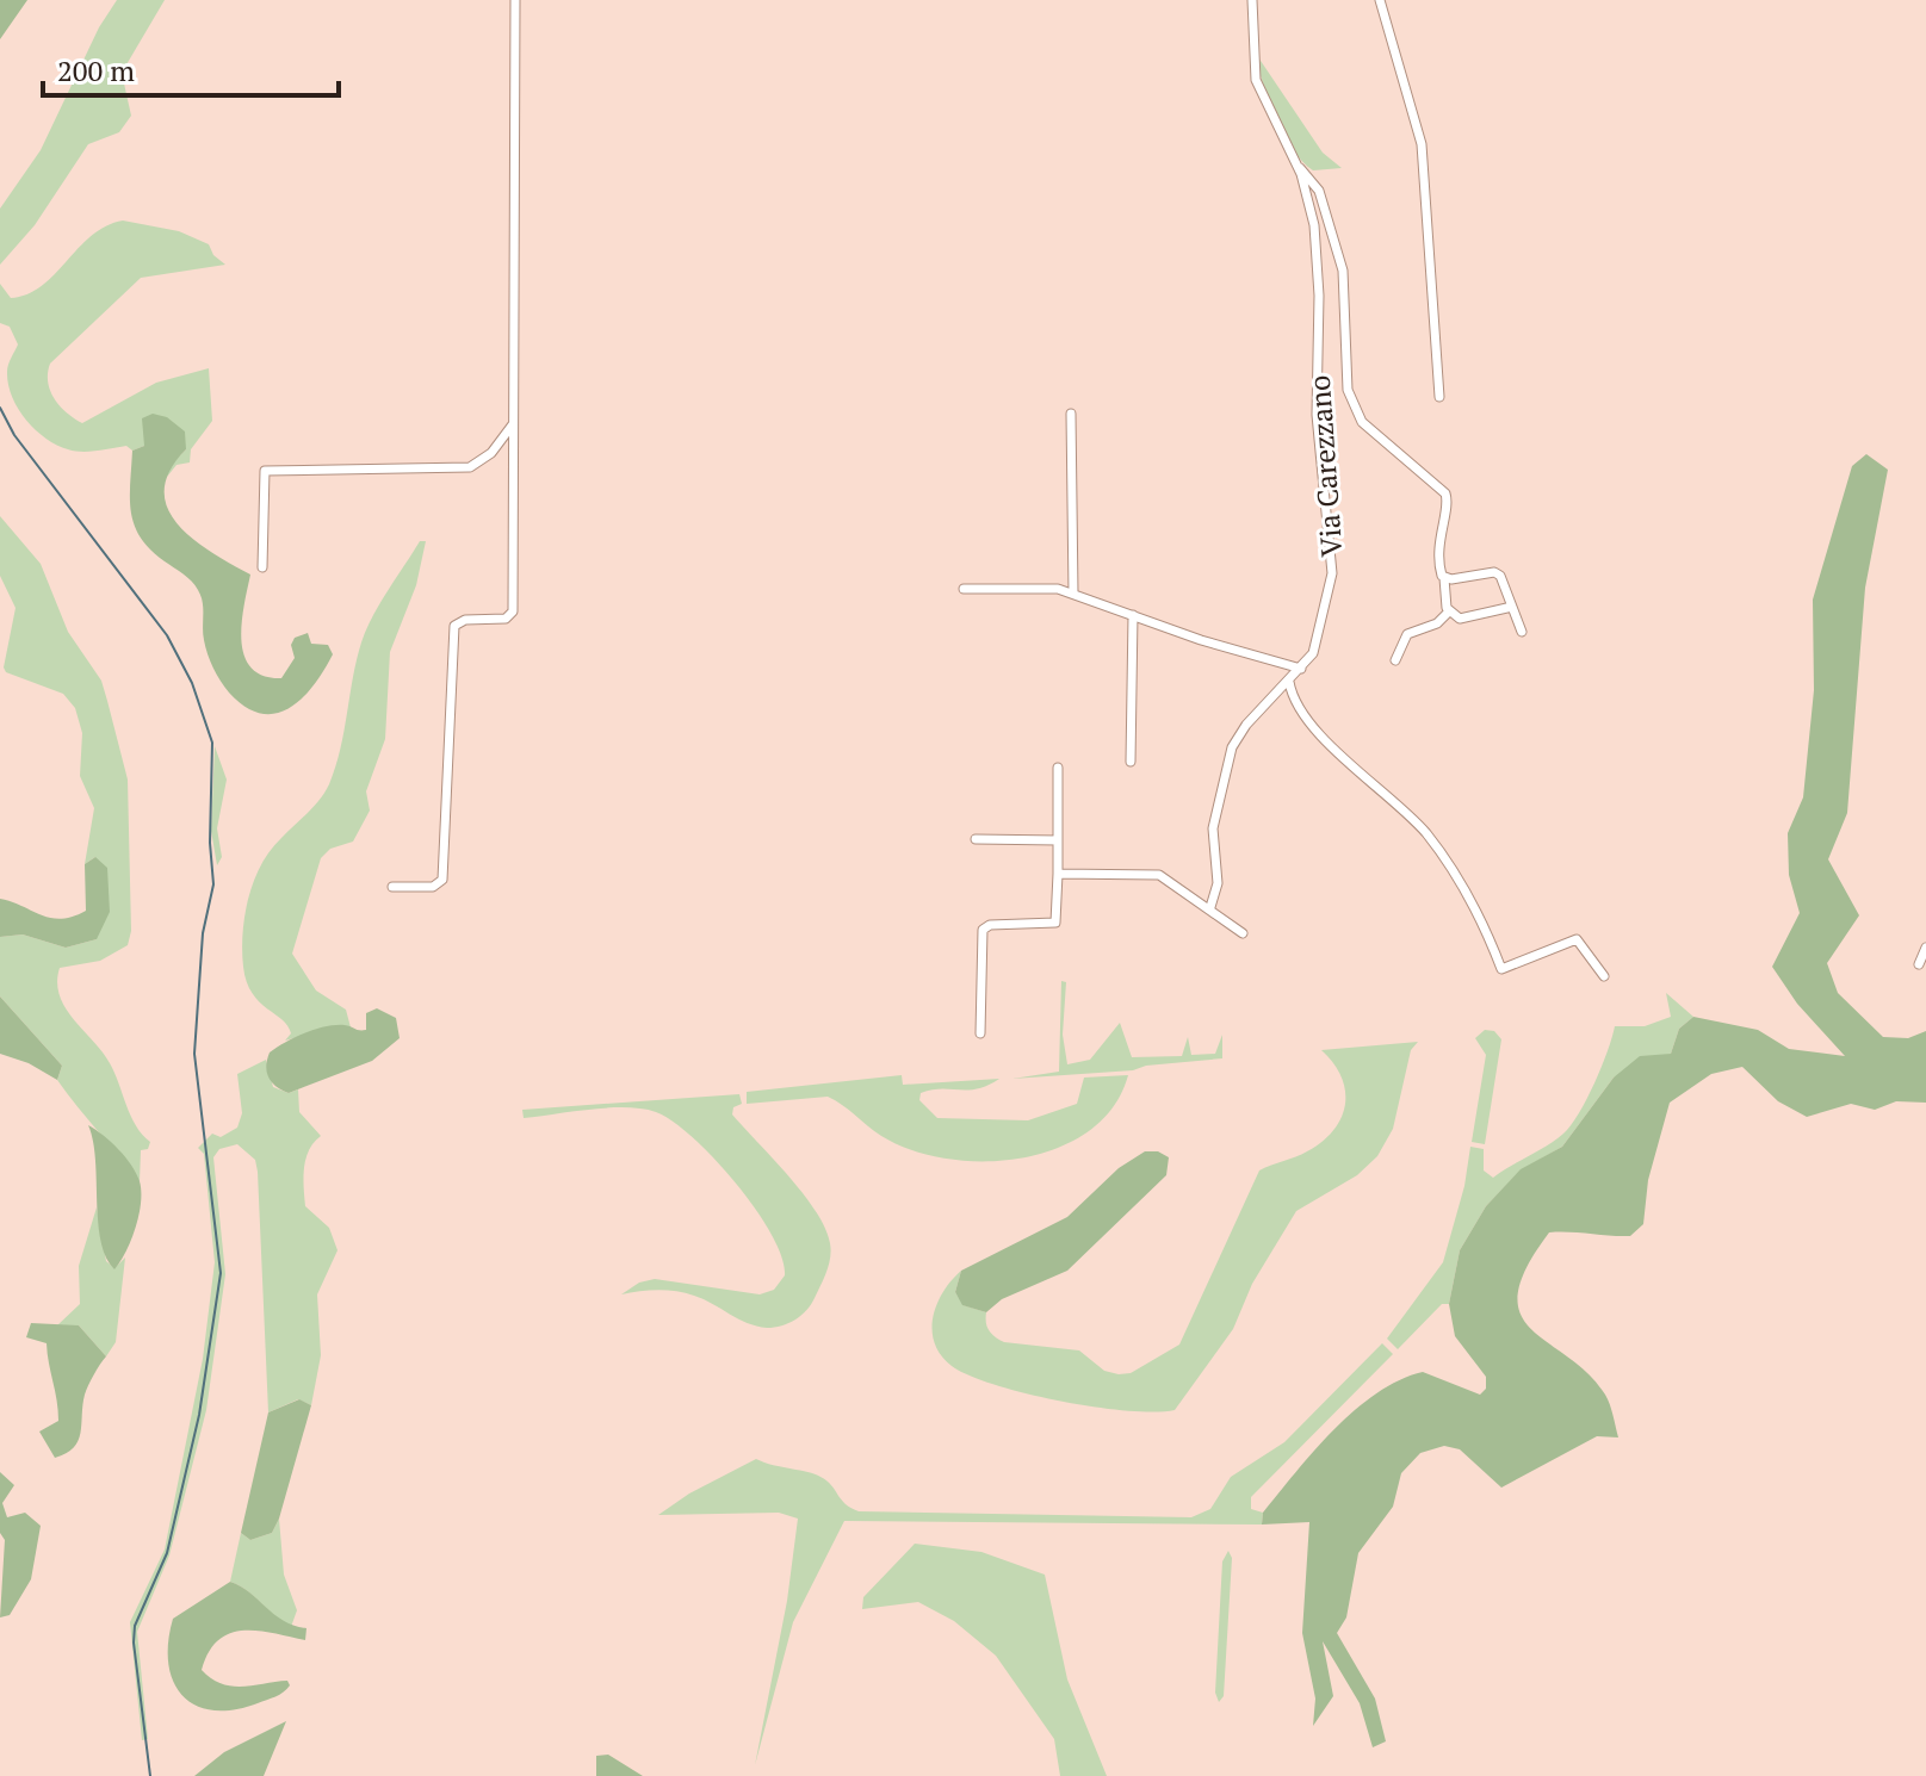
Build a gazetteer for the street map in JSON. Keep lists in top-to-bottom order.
{
  "streets": {
    "street": ["Via Carezzano"]
  },
  "scale_bar": "200 m"
}
